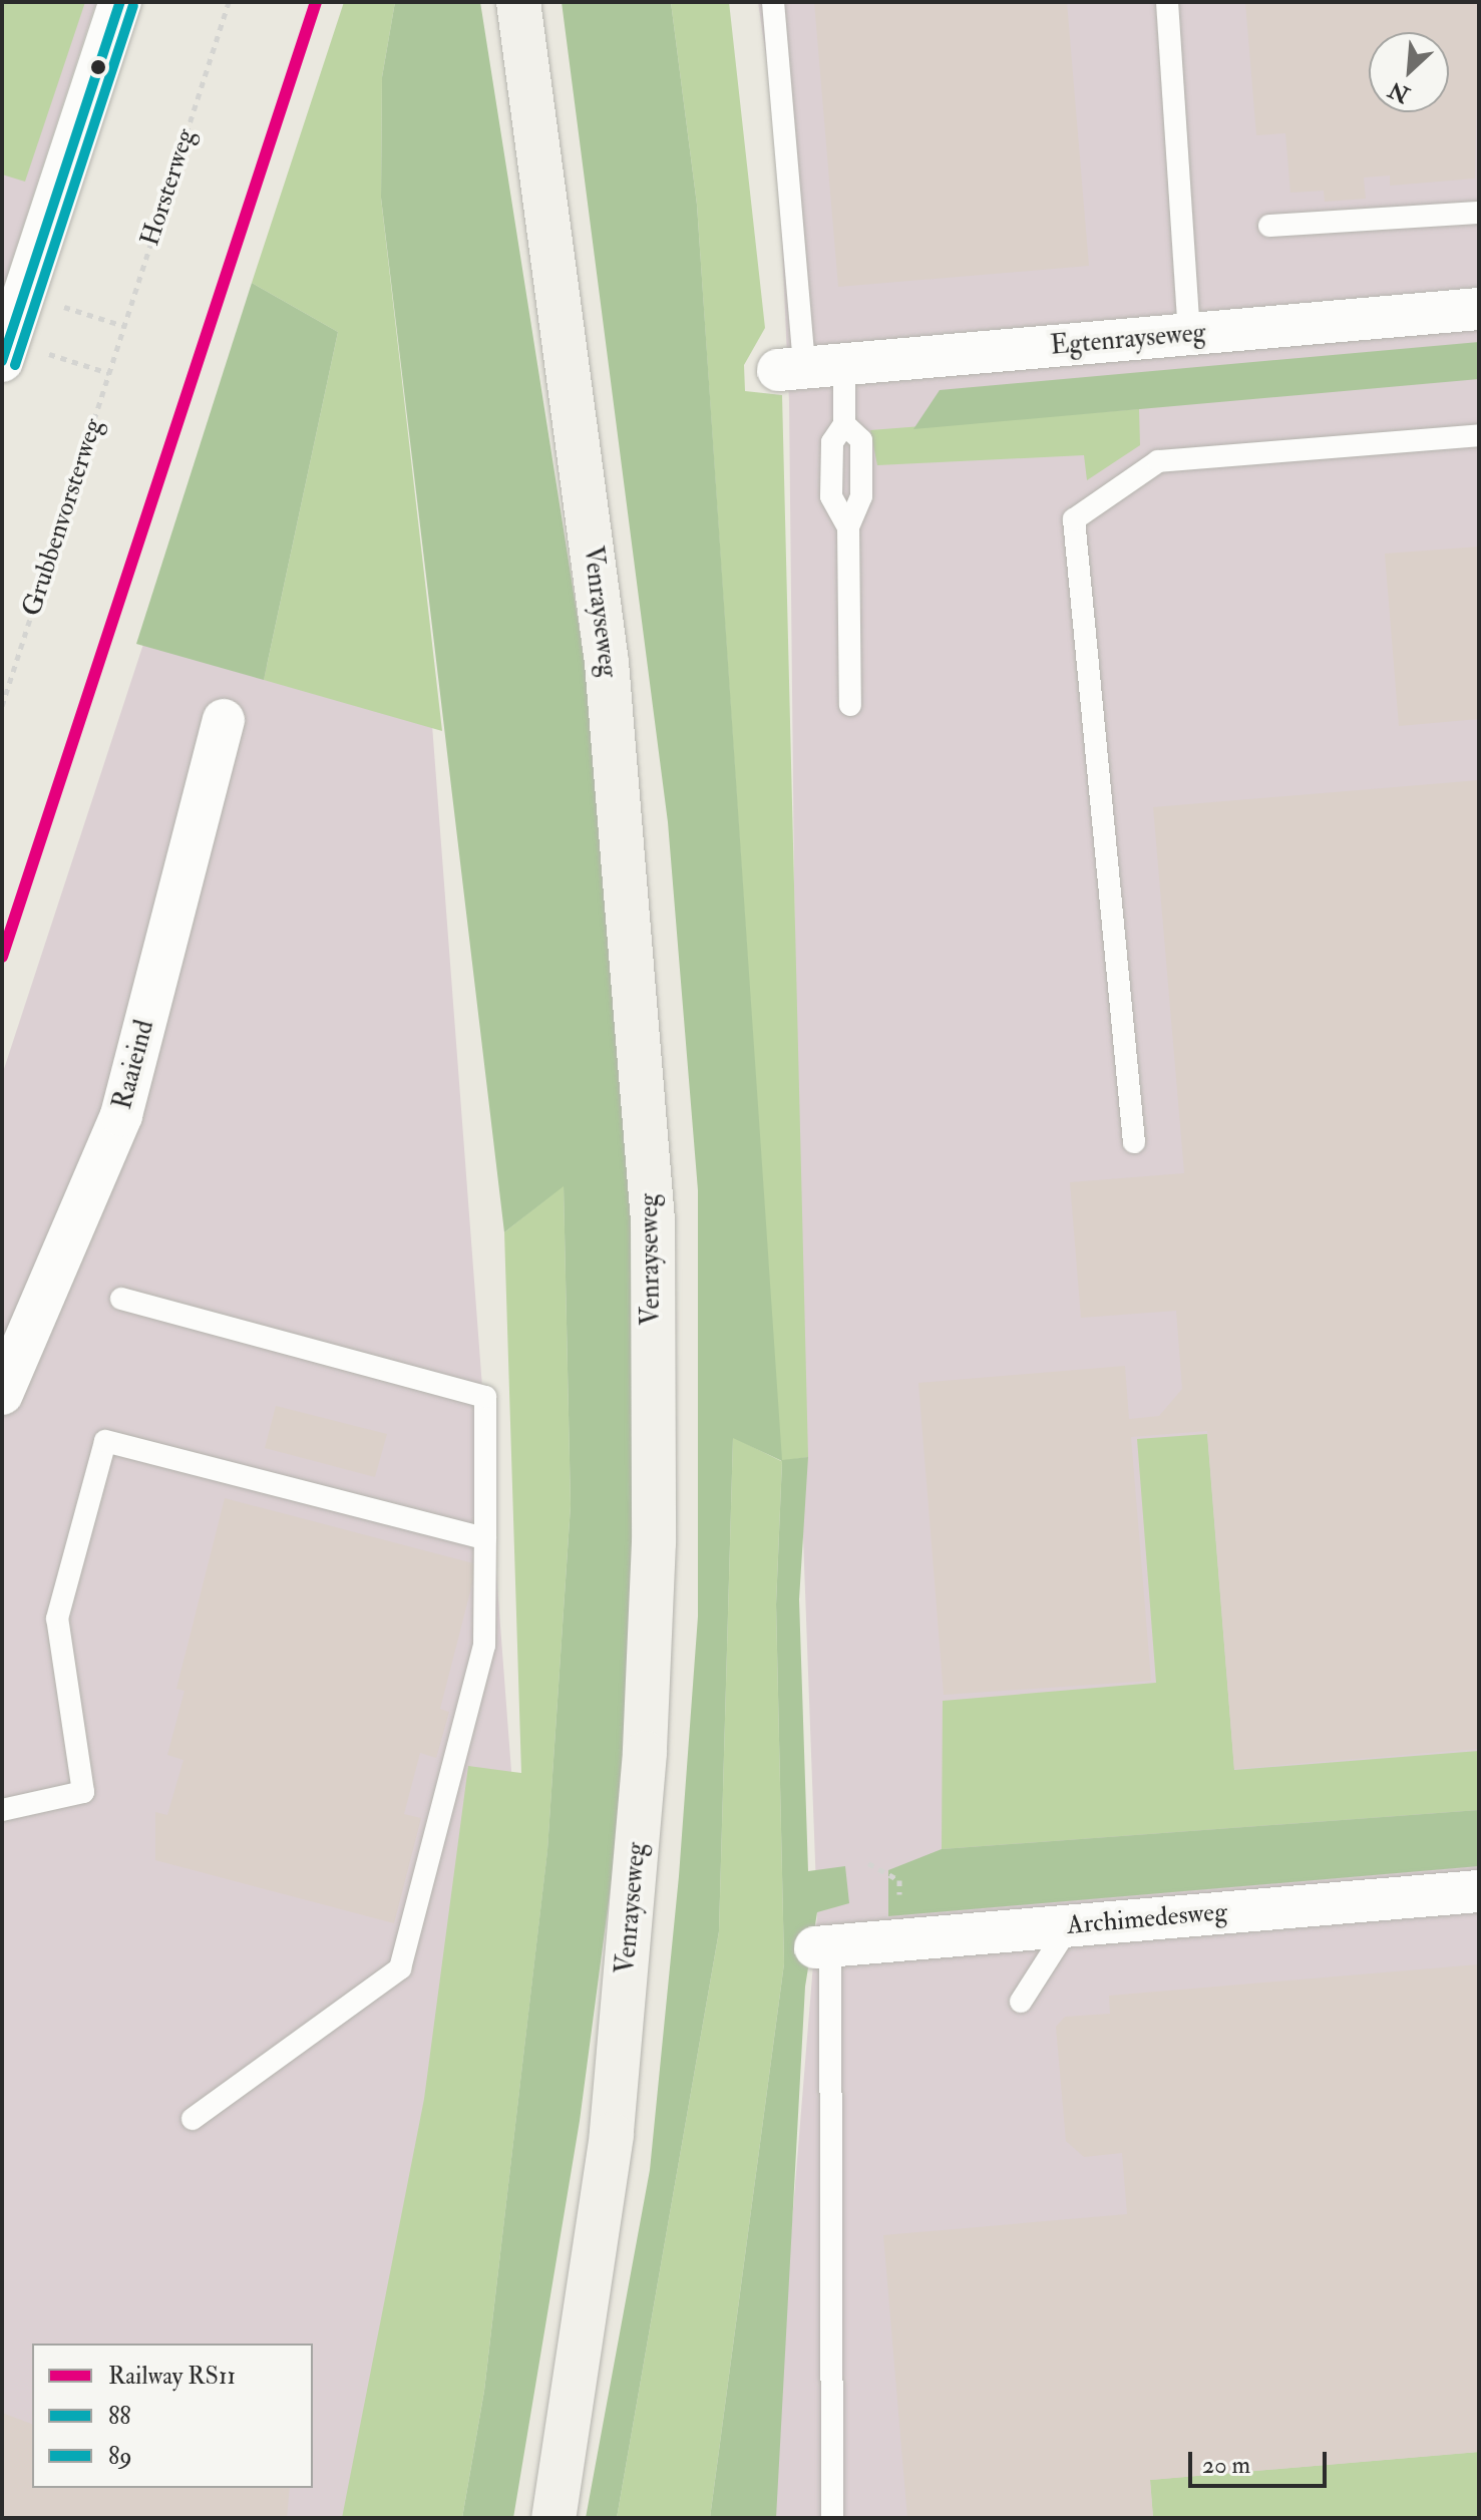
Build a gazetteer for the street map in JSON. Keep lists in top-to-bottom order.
{
  "streets": {
    "main road": ["Venrayseweg"],
    "street": ["Egtenrayseweg", "Raaieind", "Archimedesweg"],
    "path": ["Horsterweg", "Grubbenvorsterweg"]
  },
  "crossings": [
    ["Horsterweg", "Grubbenvorsterweg"]
  ],
  "lines": ["rail line RS11", "transit line 88", "transit line 89"],
  "legend": ["Railway RS11", "88", "89"],
  "scale_bar": "20 m",
  "north": "bottom left"
}
